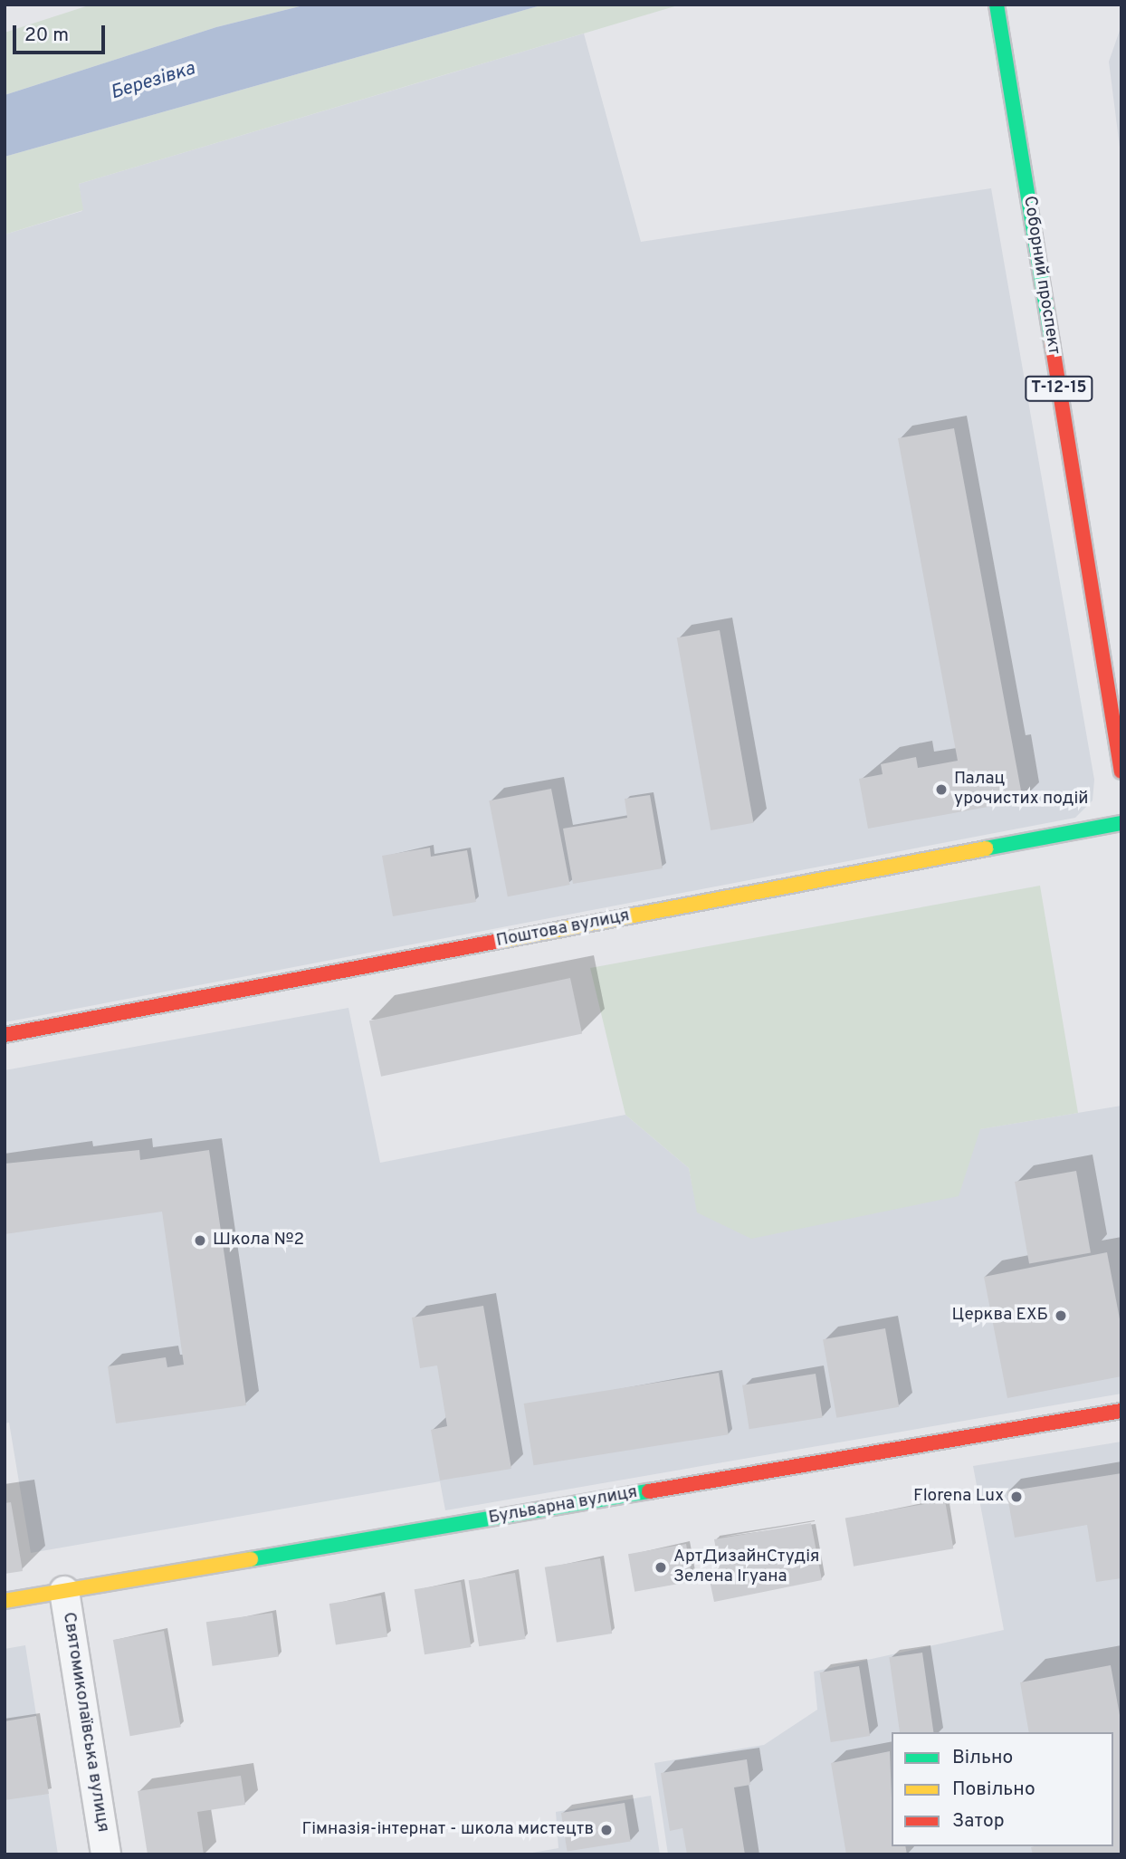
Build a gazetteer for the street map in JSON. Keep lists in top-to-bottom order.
{
  "streets": {
    "main road": [
      "Соборний проспект",
      "Т-12-15",
      "Поштова вулиця",
      "Бульварна вулиця"
    ],
    "street": ["Святомиколаївська вулиця"]
  },
  "crossings": [
    ["Бульварна вулиця", "Святомиколаївська вулиця"]
  ],
  "water": ["Березівка"],
  "places": [
    "Палац урочистих подій",
    "Школа №2",
    "Церква ЕХБ",
    "Florena Lux",
    "АртДизайнСтудія Зелена Ігуана",
    "Гімназія-інтернат - школа мистецтв"
  ],
  "legend": ["Вільно", "Повільно", "Затор"],
  "scale_bar": "20 m"
}
